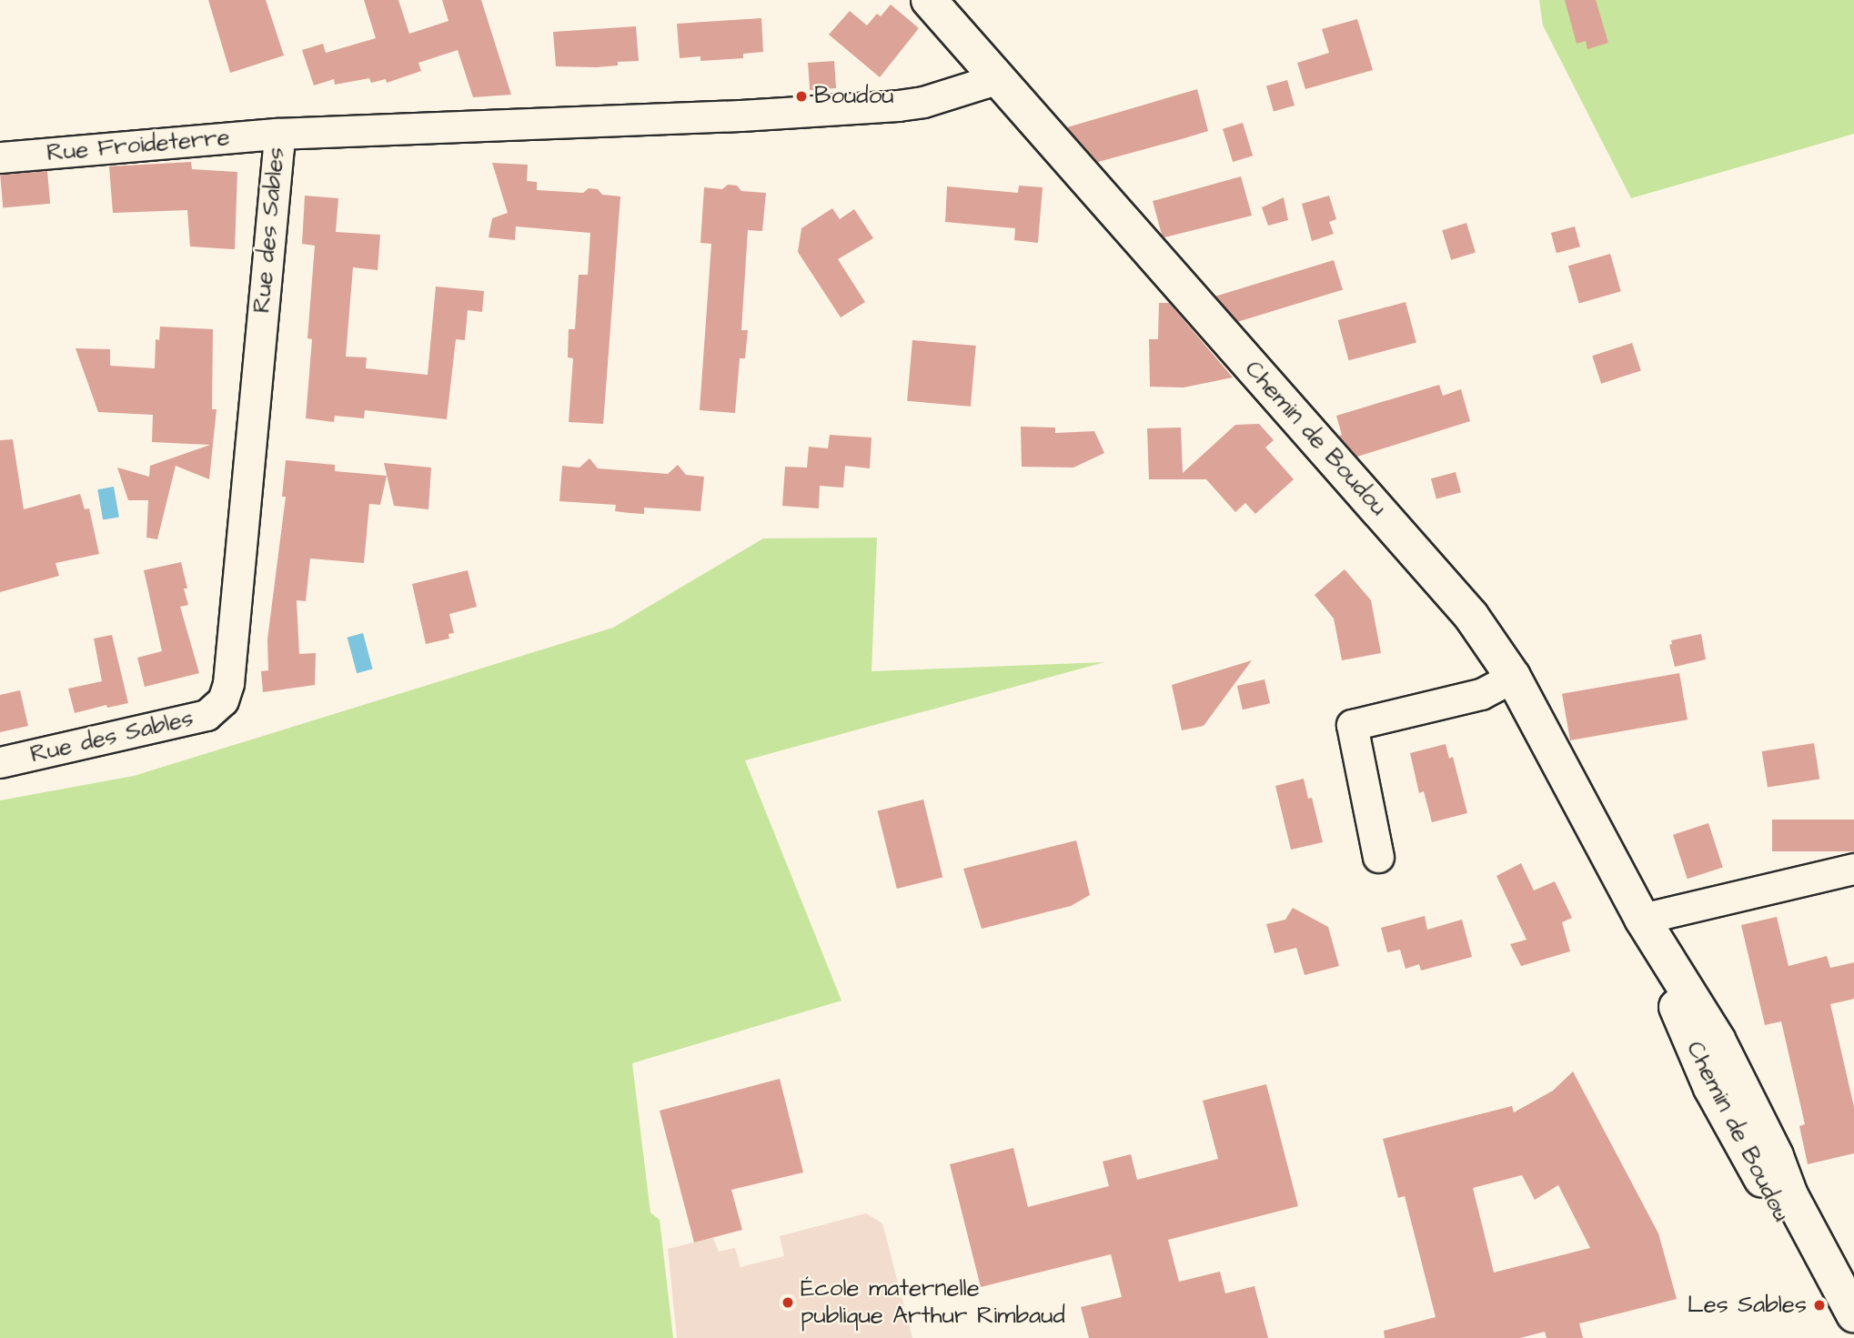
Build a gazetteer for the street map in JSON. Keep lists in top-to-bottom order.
{
  "streets": {
    "street": ["Rue Froideterre", "Rue des Sables", "Chemin de Boudou"]
  },
  "crossings": [
    ["Rue Froideterre", "Rue des Sables"],
    ["Rue des Sables", "Chemin de Boudou"]
  ],
  "places": ["Boudou", "École maternelle publique Arthur Rimbaud", "Les Sables"]
}
